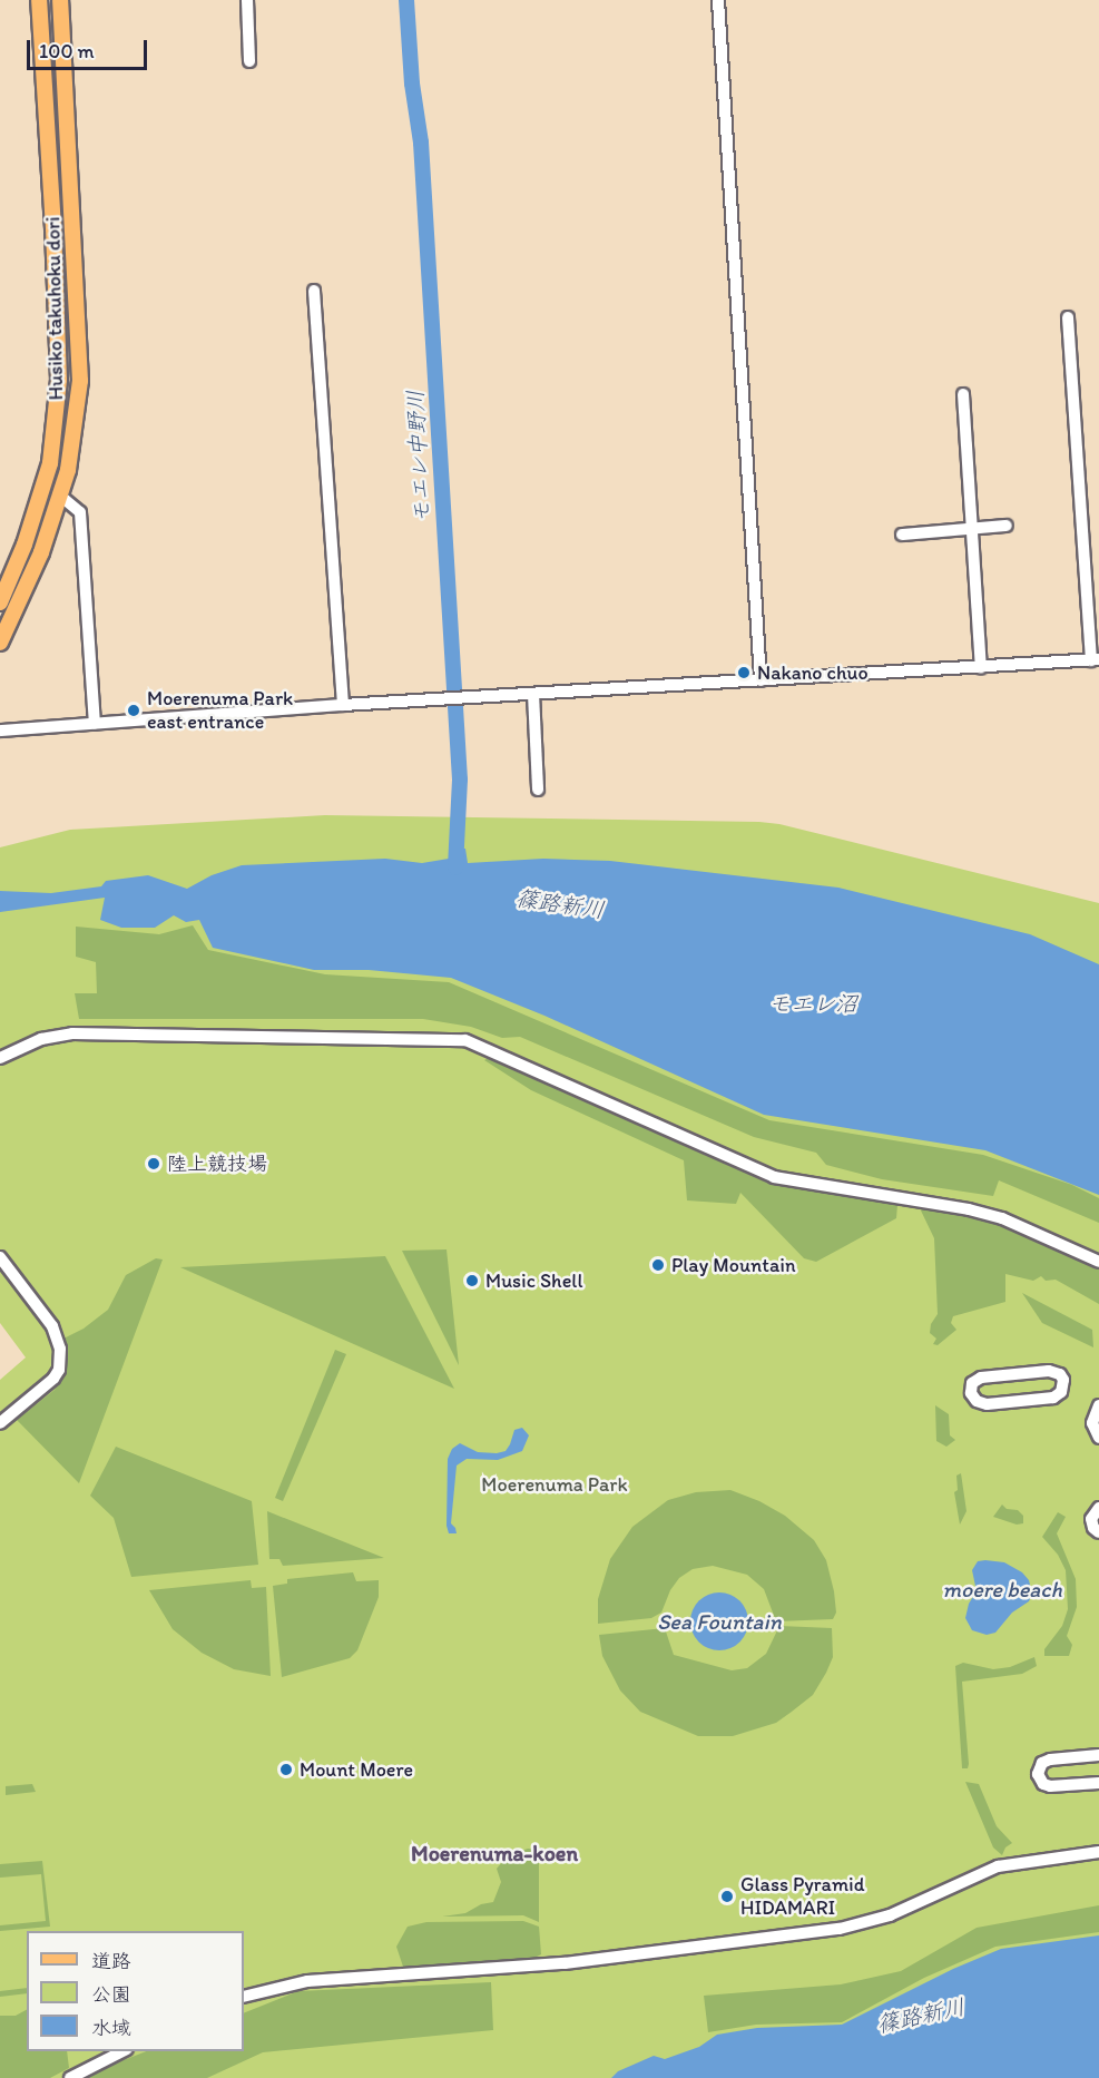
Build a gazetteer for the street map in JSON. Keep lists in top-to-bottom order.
{
  "streets": {
    "main road": ["Husiko takuhoku dori"]
  },
  "districts": ["Moerenuma-koen"],
  "water": [
    "モエレ中野川",
    "篠路新川",
    "モエレ沼",
    "moere beach",
    "Sea Fountain"
  ],
  "parks": ["Moerenuma Park"],
  "places": [
    "Nakano chuo",
    "Moerenuma Park east entrance",
    "陸上競技場",
    "Play Mountain",
    "Music Shell",
    "Mount Moere",
    "Glass Pyramid HIDAMARI"
  ],
  "legend": ["道路", "公園", "水域"],
  "scale_bar": "100 m"
}
